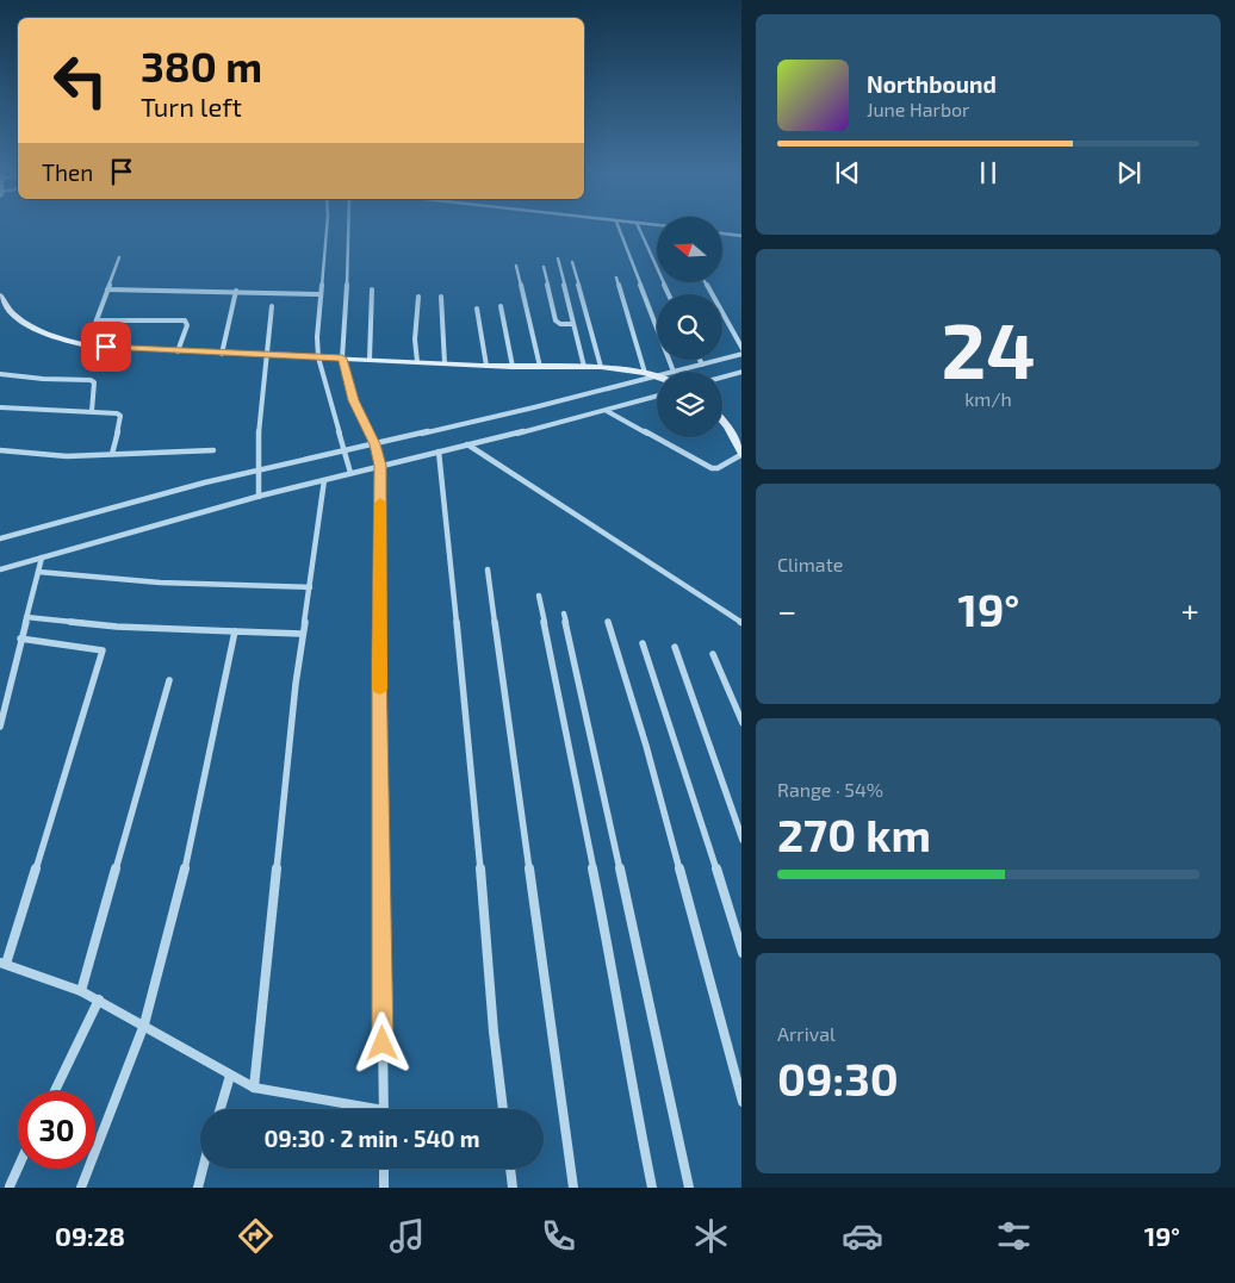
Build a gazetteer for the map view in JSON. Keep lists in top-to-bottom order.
{
  "north": "left",
  "page": {
    "turn": ["380 m", "Turn left"],
    "song": ["Northbound", "June Harbor"],
    "then": "Then",
    "tile": [
      ["24", "km/h"],
      "Climate",
      ["Range · 54%", "270 km"],
      ["Arrival", "09:30"]
    ],
    "heat": ["−", "19°", "+"],
    "limit": "30",
    "trip": "09:30 · 2 min · 540 m",
    "tabs": ["09:28", "19°"]
  }
}
